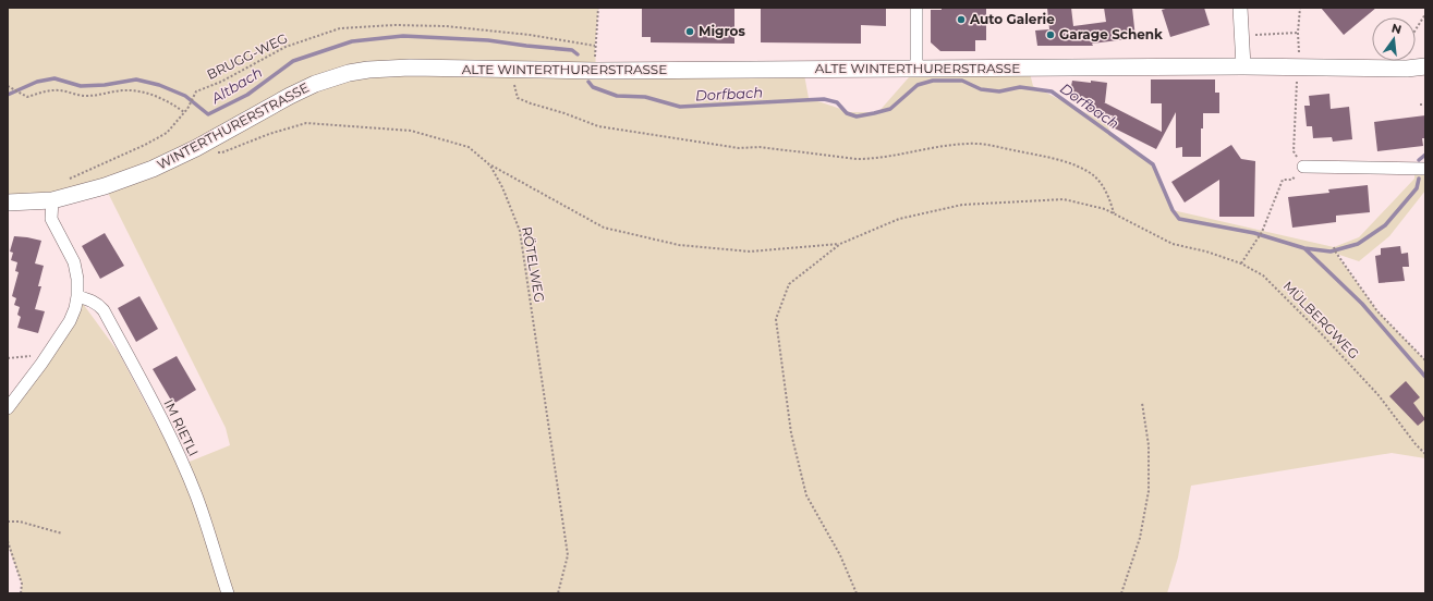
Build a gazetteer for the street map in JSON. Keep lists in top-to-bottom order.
{
  "streets": {
    "main road": ["ALTE WINTERTHURERSTRASSE", "WINTERTHURERSTRASSE"],
    "street": ["IM RIETLI"],
    "path": ["BRUGG-WEG", "RÖTELWEG", "MÜLBERGWEG"]
  },
  "crossings": [
    ["ALTE WINTERTHURERSTRASSE", "WINTERTHURERSTRASSE"],
    ["WINTERTHURERSTRASSE", "RÖTELWEG"]
  ],
  "water": ["Altbach", "Dorfbach"],
  "places": ["Auto Galerie", "Migros", "Garage Schenk"],
  "north": "top"
}
